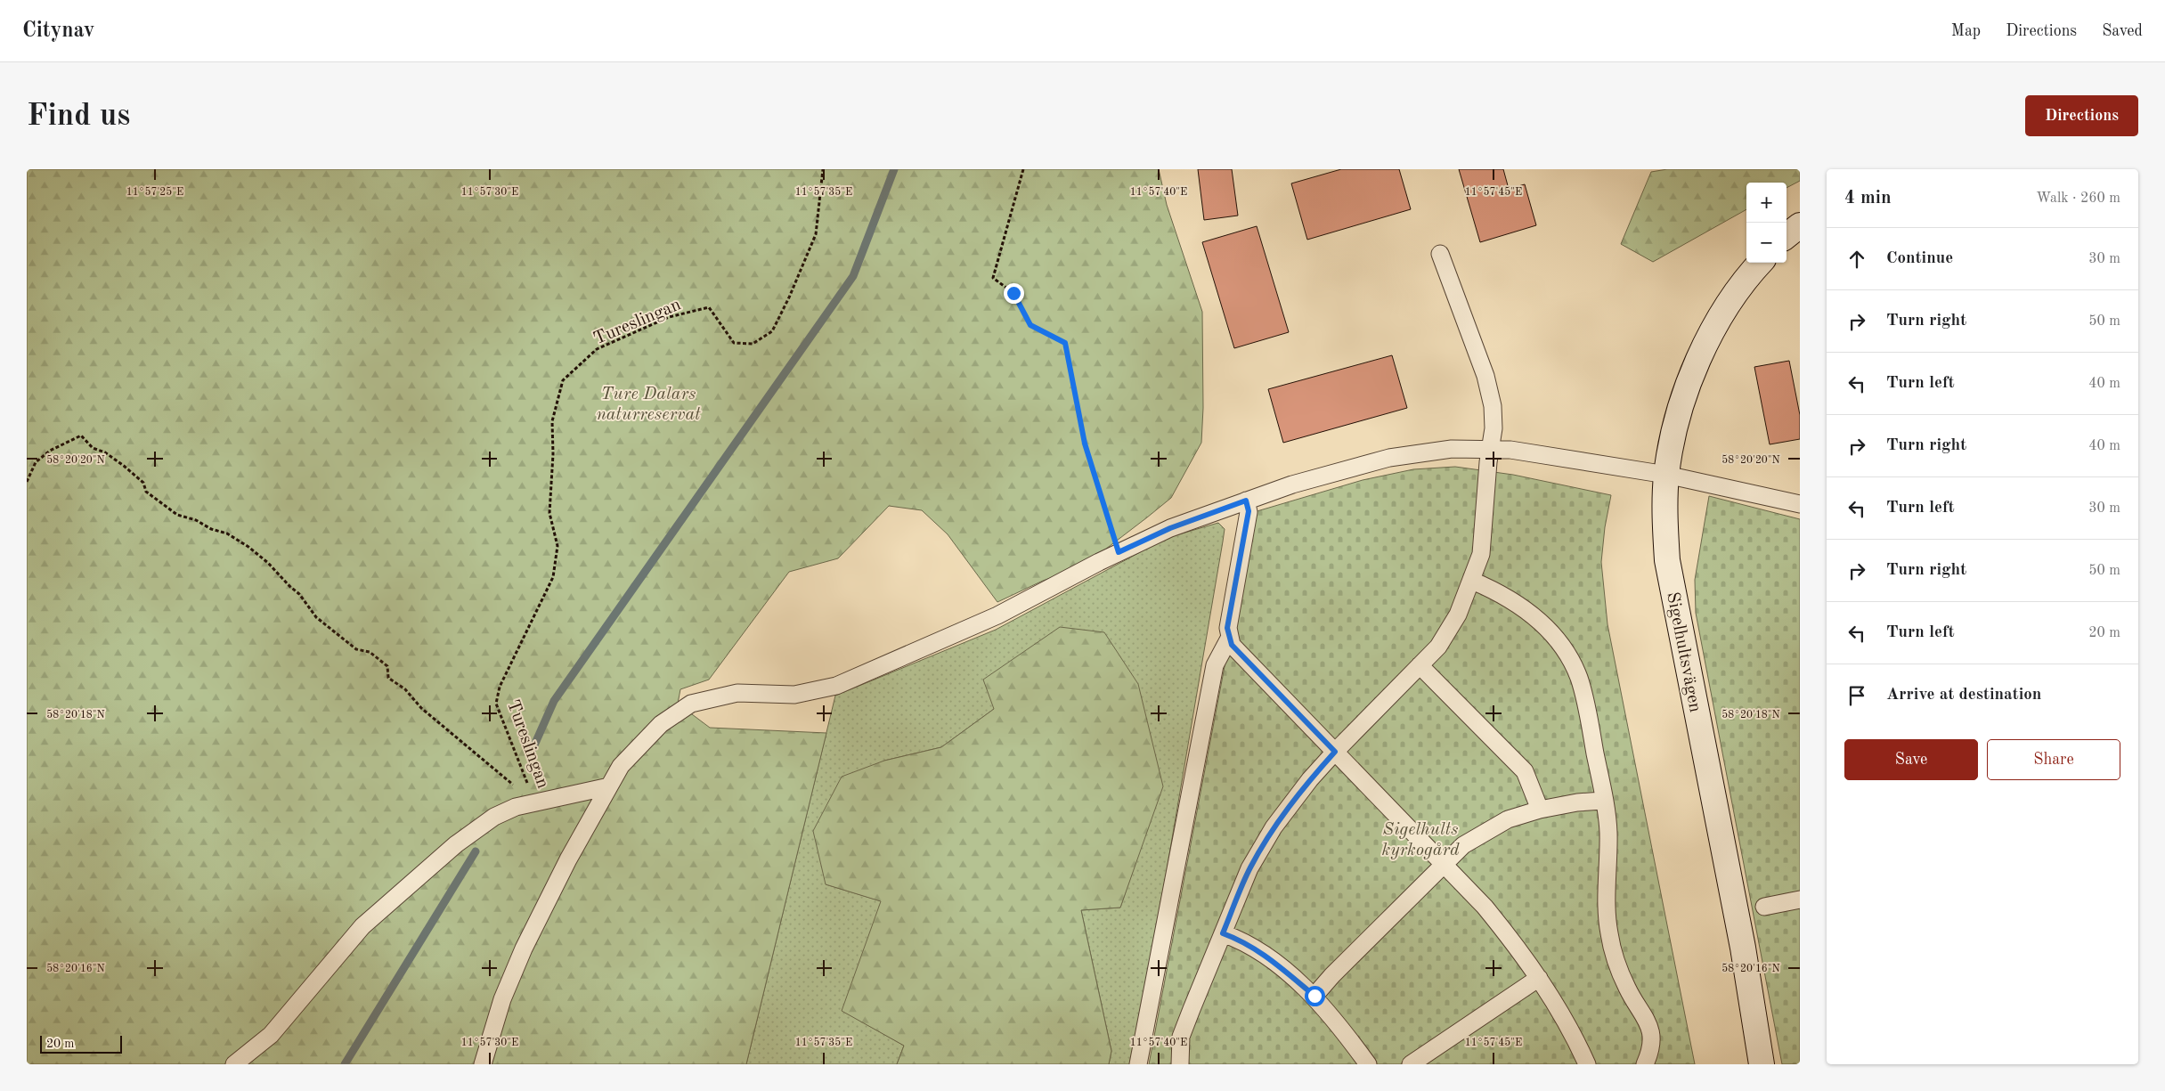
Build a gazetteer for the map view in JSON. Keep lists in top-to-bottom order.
{
  "streets": {
    "street": ["Sigelhultsvägen"],
    "path": ["Tureslingan"]
  },
  "parks": ["Ture Dalars naturreservat", "Sigelhults kyrkogård"],
  "scale_bar": "20 m",
  "page": {
    "header": "Citynav",
    "nav": ["Map", "Directions", "Saved"],
    "buttons": [
      "Directions",
      ["Save", "Share"]
    ],
    "title": "Find us",
    "heading": ["4 min", "Walk · 260 m"],
    "map_buttons": ["+", "−"],
    "list": [
      ["Continue", "30 m"],
      ["Turn right", "50 m"],
      ["Turn left", "40 m"],
      ["Turn right", "40 m"],
      ["Turn left", "30 m"],
      ["Turn right", "50 m"],
      ["Turn left", "20 m"],
      "Arrive at destination"
    ],
    "scale": "20 m"
  },
  "coordinates": [
    "11°57'25\"E",
    "11°57'30\"E",
    "11°57'35\"E",
    "11°57'40\"E",
    "11°57'45\"E",
    "58°20'20\"N",
    "58°20'18\"N",
    "58°20'16\"N"
  ]
}
